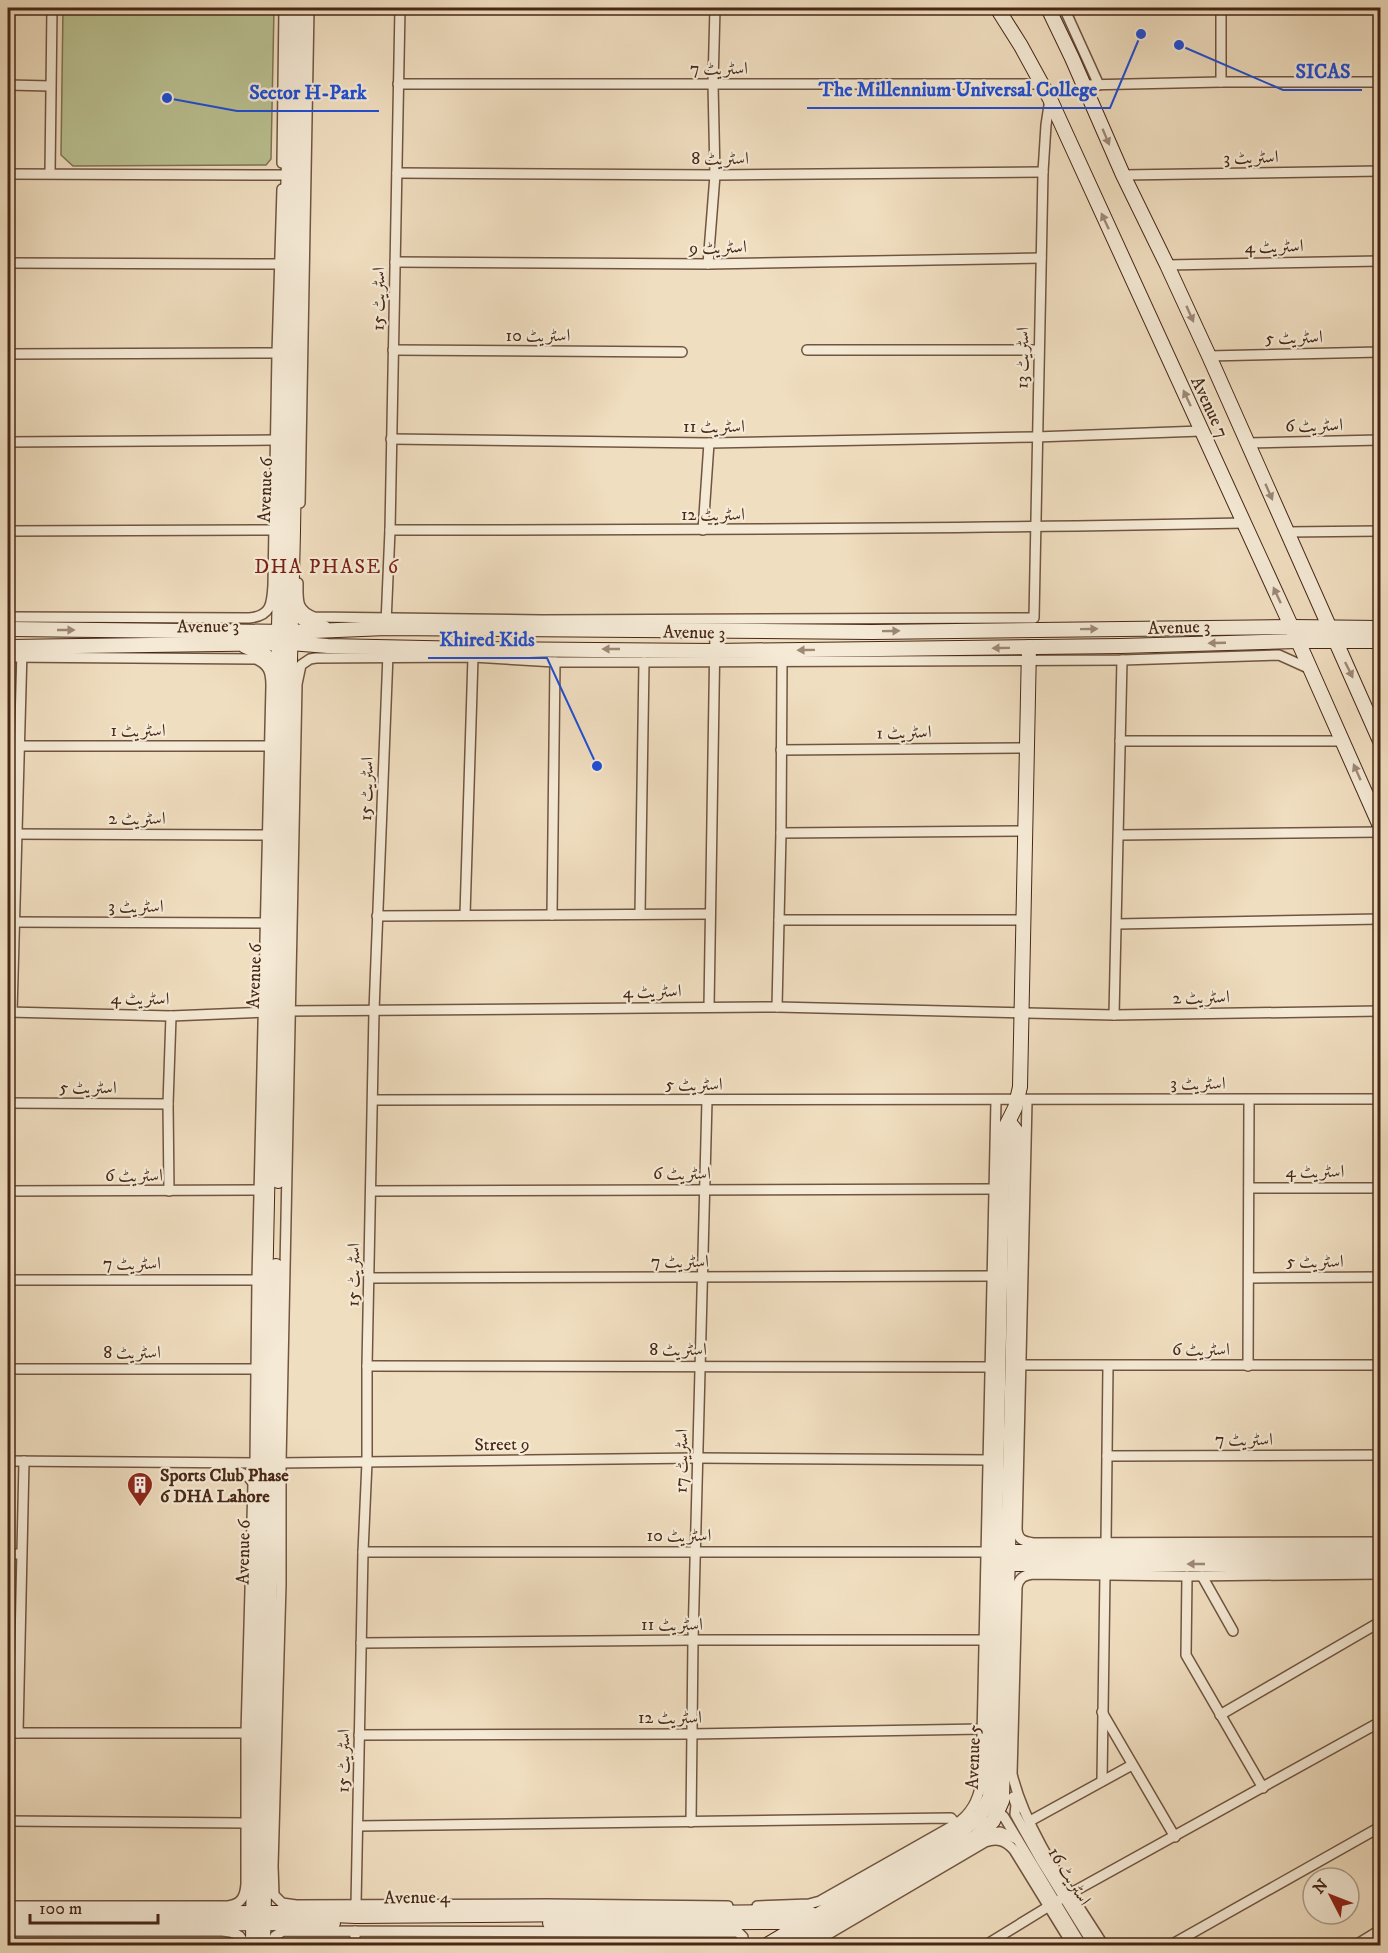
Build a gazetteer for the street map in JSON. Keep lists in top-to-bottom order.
{
  "streets": {
    "main road": [
      "Avenue 7",
      "Avenue 6",
      "Avenue 3",
      "Avenue 5",
      "Avenue 4"
    ],
    "street": [
      "اسٹریٹ 7",
      "اسٹریٹ 3",
      "اسٹریٹ 8",
      "اسٹریٹ 4",
      "اسٹریٹ 9",
      "اسٹریٹ 15",
      "اسٹریٹ 10",
      "اسٹریٹ 5",
      "اسٹریٹ 13",
      "اسٹریٹ 6",
      "اسٹریٹ 11",
      "اسٹریٹ 12",
      "اسٹریٹ 1",
      "اسٹریٹ 2",
      "Street 9",
      "اسٹریٹ 17",
      "اسٹریٹ 16"
    ]
  },
  "crossings": [
    ["اسٹریٹ 7", "اسٹریٹ 15"],
    ["اسٹریٹ 7", "Avenue 7"],
    ["اسٹریٹ 7", "اسٹریٹ 17"],
    ["اسٹریٹ 3", "اسٹریٹ 5"],
    ["اسٹریٹ 3", "Avenue 7"],
    ["اسٹریٹ 8", "اسٹریٹ 15"],
    ["اسٹریٹ 8", "اسٹریٹ 13"],
    ["اسٹریٹ 8", "اسٹریٹ 17"],
    ["اسٹریٹ 4", "اسٹریٹ 15"],
    ["اسٹریٹ 4", "Avenue 7"],
    ["اسٹریٹ 4", "Avenue 6"],
    ["اسٹریٹ 4", "اسٹریٹ 2"],
    ["اسٹریٹ 9", "اسٹریٹ 15"],
    ["اسٹریٹ 9", "اسٹریٹ 13"],
    ["اسٹریٹ 15", "اسٹریٹ 10"],
    ["اسٹریٹ 15", "اسٹریٹ 5"],
    ["اسٹریٹ 15", "اسٹریٹ 13"],
    ["اسٹریٹ 15", "اسٹریٹ 6"],
    ["اسٹریٹ 15", "اسٹریٹ 11"],
    ["اسٹریٹ 15", "اسٹریٹ 12"],
    ["اسٹریٹ 15", "Avenue 3"],
    ["اسٹریٹ 15", "Street 9"],
    ["اسٹریٹ 10", "اسٹریٹ 17"],
    ["اسٹریٹ 10", "Avenue 5"],
    ["اسٹریٹ 5", "Avenue 7"],
    ["اسٹریٹ 5", "اسٹریٹ 17"],
    ["اسٹریٹ 13", "Avenue 7"],
    ["اسٹریٹ 13", "اسٹریٹ 11"],
    ["اسٹریٹ 13", "اسٹریٹ 12"],
    ["اسٹریٹ 13", "Avenue 3"],
    ["Avenue 7", "اسٹریٹ 6"],
    ["Avenue 7", "اسٹریٹ 11"],
    ["Avenue 7", "اسٹریٹ 12"],
    ["Avenue 7", "Avenue 3"],
    ["اسٹریٹ 6", "اسٹریٹ 17"],
    ["اسٹریٹ 11", "اسٹریٹ 17"],
    ["Avenue 6", "Avenue 3"],
    ["Avenue 6", "Street 9"],
    ["Avenue 6", "Avenue 4"],
    ["اسٹریٹ 12", "اسٹریٹ 17"],
    ["Street 9", "اسٹریٹ 17"],
    ["Avenue 5", "اسٹریٹ 16"],
    ["Avenue 5", "Avenue 4"]
  ],
  "districts": ["DHA PHASE 6"],
  "places": {
    "other": [
      "The Millennium Universal College",
      "SICAS",
      "Sector H-Park",
      "Khired Kids"
    ],
    "building": ["Sports Club Phase 6 DHA Lahore"]
  },
  "scale_bar": "100 m",
  "north": "top left"
}
